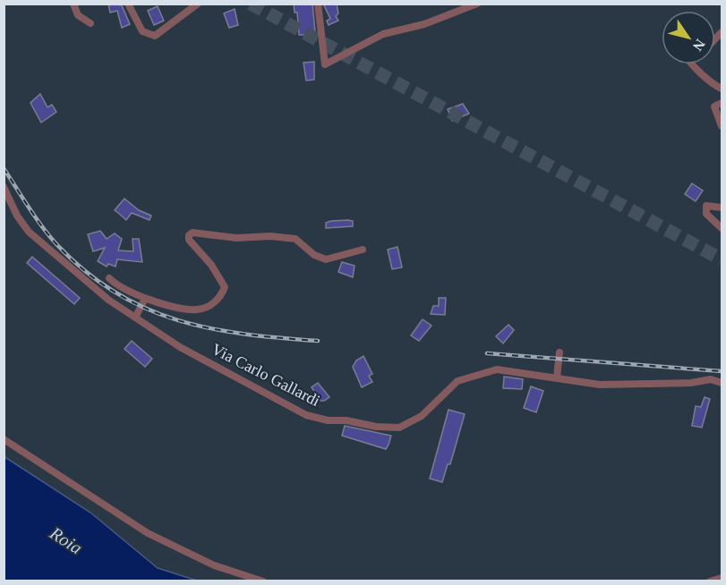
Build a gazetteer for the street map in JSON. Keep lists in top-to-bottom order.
{
  "streets": {
    "street": ["Via Carlo Gallardi"]
  },
  "water": ["Roia"],
  "north": "bottom right"
}
